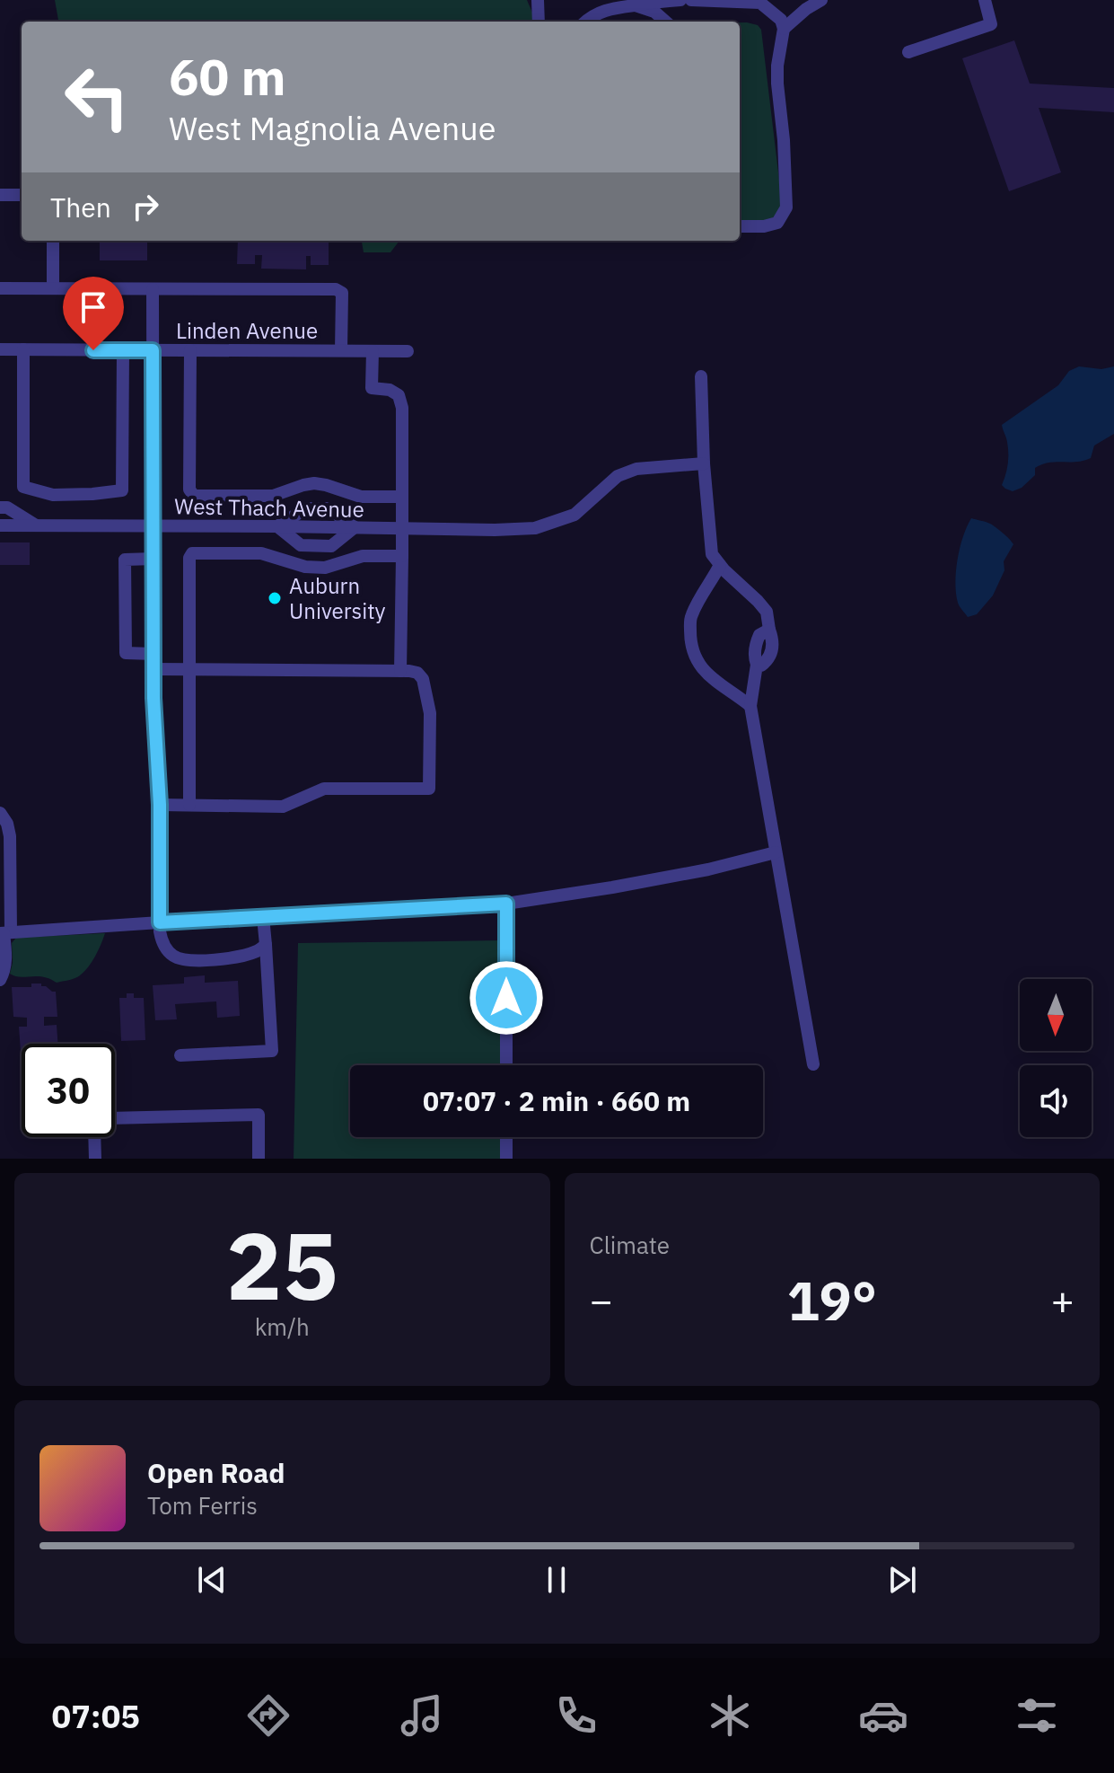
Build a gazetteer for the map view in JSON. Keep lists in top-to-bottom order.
{
  "streets": {
    "street": ["Linden Avenue", "West Thach Avenue"]
  },
  "places": ["Auburn University"],
  "north": "bottom",
  "page": {
    "turn": ["60 m", "West Magnolia Avenue"],
    "then": "Then",
    "limit": "30",
    "trip": "07:07 · 2 min · 660 m",
    "tile": [
      ["25", "km/h"],
      "Climate"
    ],
    "heat": ["−", "19°", "+"],
    "song": ["Open Road", "Tom Ferris"],
    "tabs": "07:05"
  }
}
